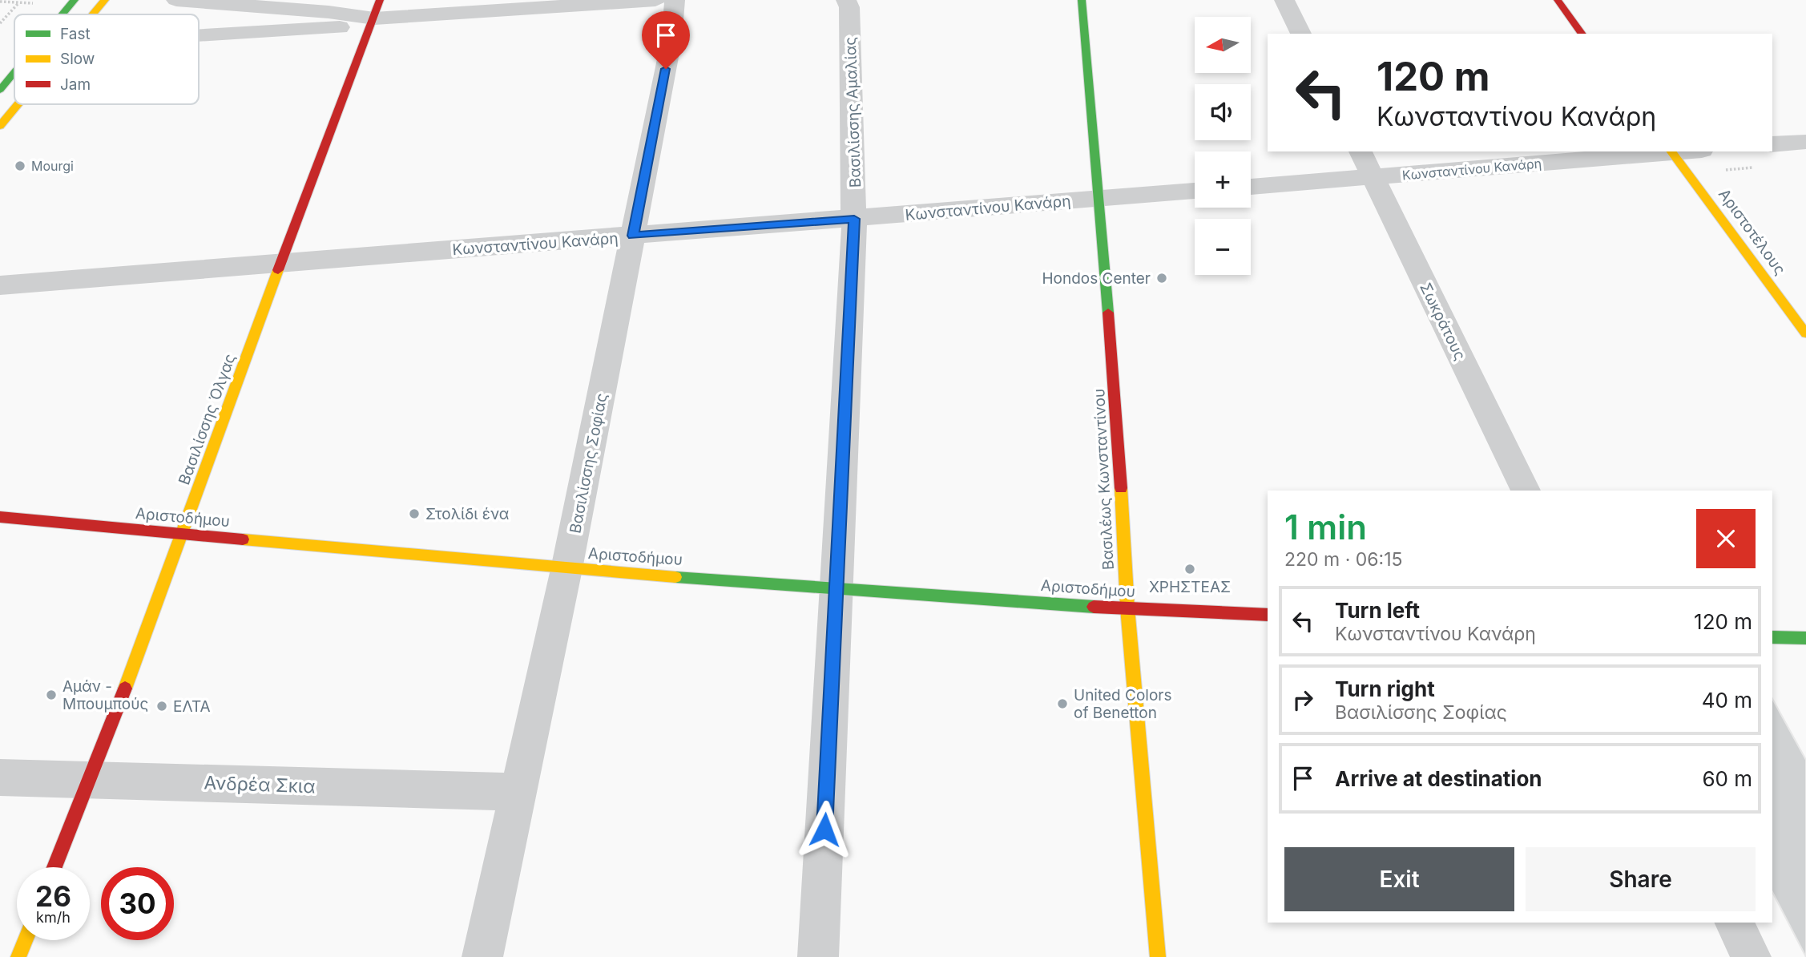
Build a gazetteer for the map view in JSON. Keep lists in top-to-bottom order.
{
  "streets": {
    "street": [
      "Βασιλίσσης Αμαλίας",
      "Κωνσταντίνου Κανάρη",
      "Αριστοτέλους",
      "Σωκράτους",
      "Βασιλίσσης Όλγας",
      "Βασιλίσσης Σοφίας",
      "Βασιλέως Κωνσταντίνου",
      "Αριστοδήμου",
      "Ανδρέα Σκια"
    ]
  },
  "crossings": [
    ["Βασιλίσσης Αμαλίας", "Κωνσταντίνου Κανάρη"],
    ["Βασιλίσσης Αμαλίας", "Αριστοδήμου"],
    ["Κωνσταντίνου Κανάρη", "Αριστοτέλους"],
    ["Κωνσταντίνου Κανάρη", "Σωκράτους"],
    ["Κωνσταντίνου Κανάρη", "Βασιλίσσης Όλγας"],
    ["Κωνσταντίνου Κανάρη", "Βασιλίσσης Σοφίας"],
    ["Κωνσταντίνου Κανάρη", "Βασιλέως Κωνσταντίνου"],
    ["Βασιλίσσης Όλγας", "Αριστοδήμου"],
    ["Βασιλίσσης Όλγας", "Ανδρέα Σκια"],
    ["Βασιλίσσης Σοφίας", "Αριστοδήμου"],
    ["Βασιλίσσης Σοφίας", "Ανδρέα Σκια"],
    ["Βασιλέως Κωνσταντίνου", "Αριστοδήμου"]
  ],
  "places": [
    "Mourgi",
    "Hondos Center",
    "Στολίδι ένα",
    "ΧΡΗΣΤΕΑΣ",
    "Αμάν - Μπουμπούς",
    "United Colors of Benetton",
    "ΕΛΤΑ"
  ],
  "legend": ["Fast", "Slow", "Jam"],
  "north": "left",
  "page": {
    "map_buttons": ["+", "−"],
    "turn": ["120 m", "Κωνσταντίνου Κανάρη"],
    "heading": ["1 min", "220 m · 06:15"],
    "list": [
      {
        "name": "Turn left",
        "note": "Κωνσταντίνου Κανάρη",
        "value": "120 m"
      },
      {
        "name": "Turn right",
        "note": "Βασιλίσσης Σοφίας",
        "value": "40 m"
      },
      {
        "name": "Arrive at destination",
        "value": "60 m"
      }
    ],
    "buttons": ["Exit", "Share"],
    "speed": "26 km/h",
    "limit": "30"
  }
}
